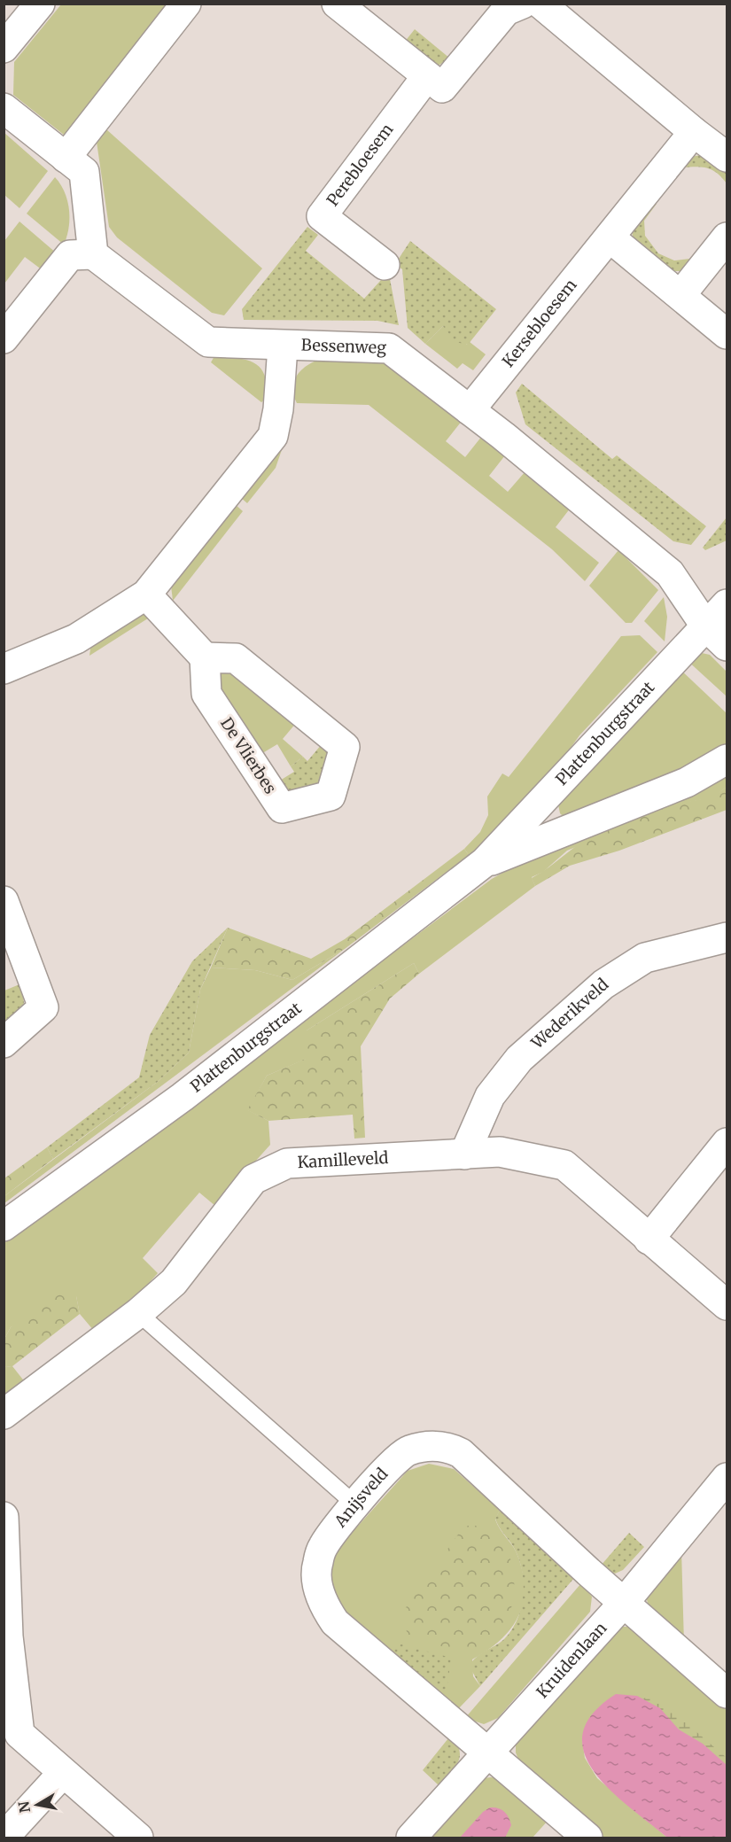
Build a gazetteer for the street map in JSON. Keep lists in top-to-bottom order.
{
  "streets": {
    "street": [
      "Perebloesem",
      "Kersebloesem",
      "Bessenweg",
      "Plattenburgstraat",
      "De Vlierbes",
      "Wederikveld",
      "Kamilleveld",
      "Anijsveld",
      "Kruidenlaan"
    ]
  },
  "crossings": [
    ["Kersebloesem", "Bessenweg"],
    ["Bessenweg", "Plattenburgstraat"],
    ["Wederikveld", "Kamilleveld"],
    ["Anijsveld", "Kruidenlaan"]
  ],
  "north": "left"
}
